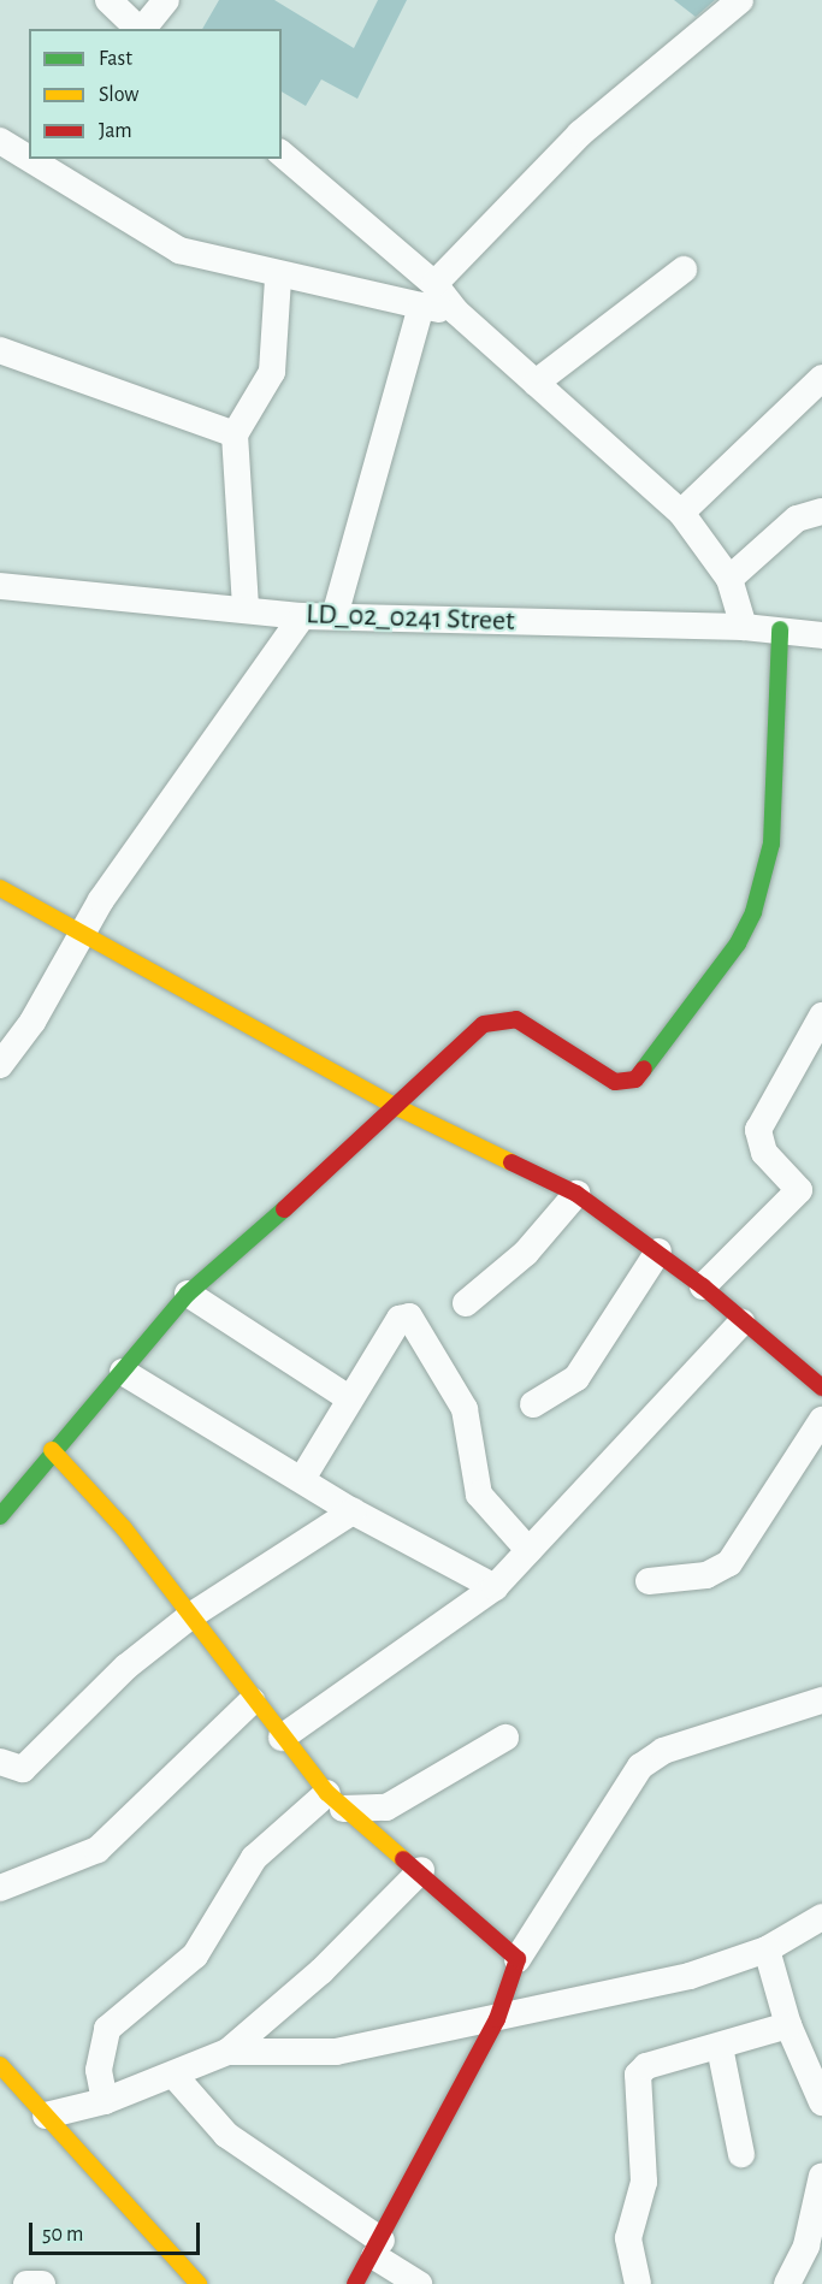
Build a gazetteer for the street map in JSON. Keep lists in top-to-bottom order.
{
  "streets": {
    "street": ["LD_02_0241 Street"]
  },
  "legend": ["Fast", "Slow", "Jam"],
  "scale_bar": "50 m"
}
